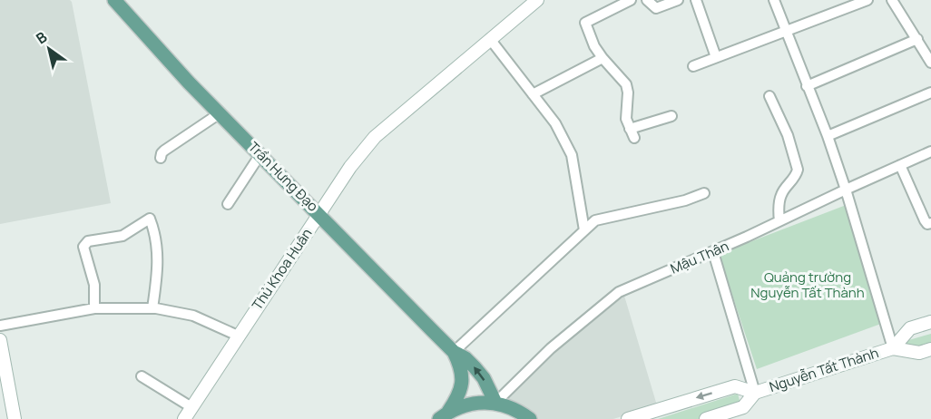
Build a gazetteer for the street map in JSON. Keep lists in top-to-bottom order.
{
  "streets": {
    "main road": ["Trần Hưng Đạo", "Thủ Khoa Huân", "Nguyễn Tất Thành"],
    "street": ["Mậu Thân"]
  },
  "crossings": [
    ["Trần Hưng Đạo", "Mậu Thân"],
    ["Trần Hưng Đạo", "Thủ Khoa Huân"]
  ],
  "parks": ["Quảng trường Nguyễn Tất Thành"],
  "north": "top left"
}
